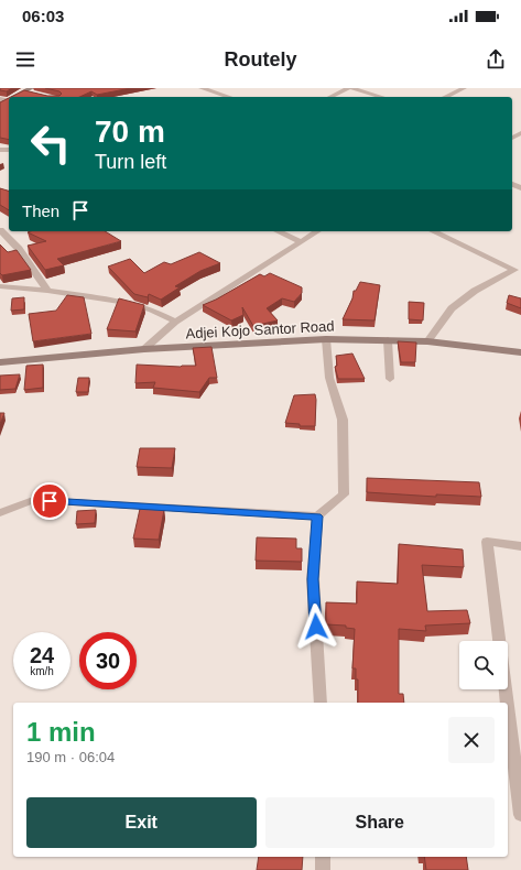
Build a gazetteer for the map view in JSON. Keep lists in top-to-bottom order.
{
  "streets": {
    "street": ["Adjei Kojo Santor Road"]
  },
  "page": {
    "status": "06:03",
    "header": "Routely",
    "turn": ["70 m", "Turn left"],
    "then": "Then",
    "speed": "24 km/h",
    "limit": "30",
    "heading": ["1 min", "190 m · 06:04"],
    "buttons": ["Exit", "Share"]
  }
}
